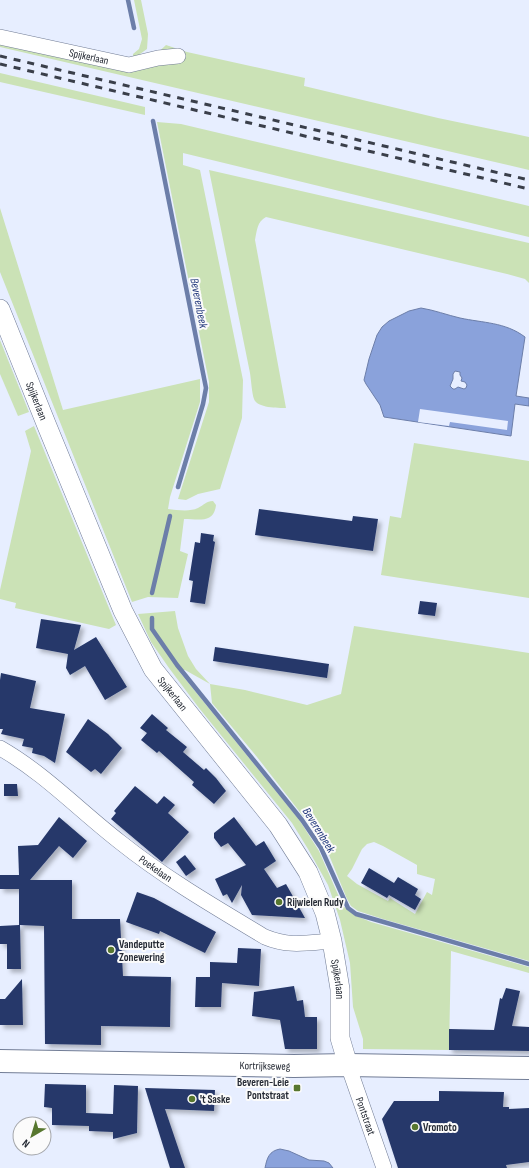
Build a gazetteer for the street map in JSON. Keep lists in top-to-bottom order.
{
  "streets": {
    "main road": ["Kortrijkseweg"],
    "street": ["Spijkerlaan", "Poekelaan", "Pontstraat"]
  },
  "crossings": [
    ["Spijkerlaan", "Poekelaan"],
    ["Spijkerlaan", "Kortrijkseweg"],
    ["Spijkerlaan", "Pontstraat"],
    ["Kortrijkseweg", "Pontstraat"]
  ],
  "water": ["Beverenbeek"],
  "places": {
    "other": [
      "Rijwielen Rudy",
      "Vandeputte Zonewering",
      "'t Saske",
      "Vromoto"
    ],
    "transit": ["Beveren-Leie Pontstraat"]
  },
  "north": "bottom left"
}
